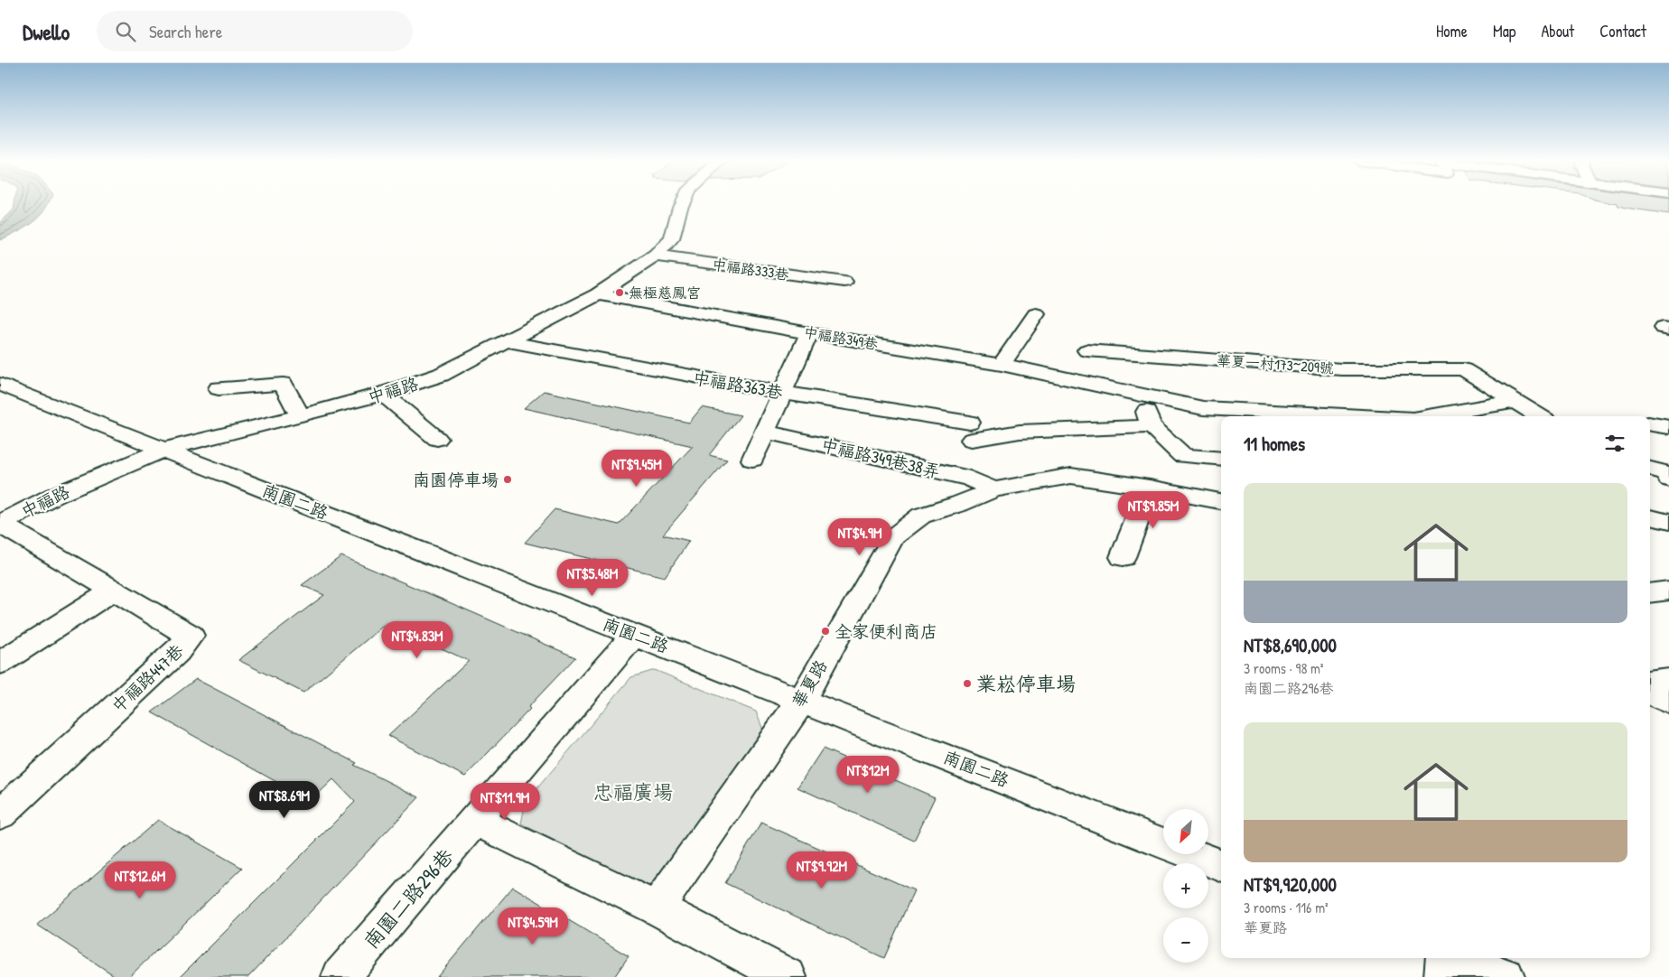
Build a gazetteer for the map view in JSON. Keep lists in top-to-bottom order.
{
  "streets": {
    "street": [
      "中福路333巷",
      "中福路349巷",
      "華夏一村173~209號",
      "中福路363巷",
      "中福路",
      "中福路349巷38弄",
      "南園二路",
      "中福路447巷",
      "華夏路",
      "南園二路296巷"
    ]
  },
  "crossings": [
    ["中福路333巷", "中福路"],
    ["中福路349巷", "中福路"],
    ["中福路363巷", "中福路"],
    ["中福路", "南園二路"],
    ["中福路", "中福路447巷"],
    ["中福路349巷38弄", "華夏路"],
    ["南園二路", "華夏路"],
    ["南園二路", "南園二路296巷"]
  ],
  "parks": ["忠福廣場"],
  "places": [
    "無極慈鳳宮",
    "南園停車場",
    "全家便利商店",
    "業崧停車場"
  ],
  "north": "bottom left",
  "page": {
    "header": "Dwello",
    "search": "Search here",
    "nav": [
      "Home",
      "Map",
      "About",
      "Contact"
    ],
    "heading": "11 homes",
    "price": [
      "NT$9.45M",
      "NT$9.85M",
      "NT$4.9M",
      "NT$5.48M",
      "NT$4.83M",
      "NT$12M",
      "NT$8.69M",
      "NT$11.9M",
      "NT$9.92M",
      "NT$12.6M",
      "NT$4.59M"
    ],
    "list": [
      {
        "name": "NT$8,690,000",
        "note": "3 rooms · 98 m² · 南園二路296巷"
      },
      {
        "name": "NT$9,920,000",
        "note": "3 rooms · 116 m² · 華夏路"
      }
    ],
    "map_buttons": ["+", "−"]
  }
}
